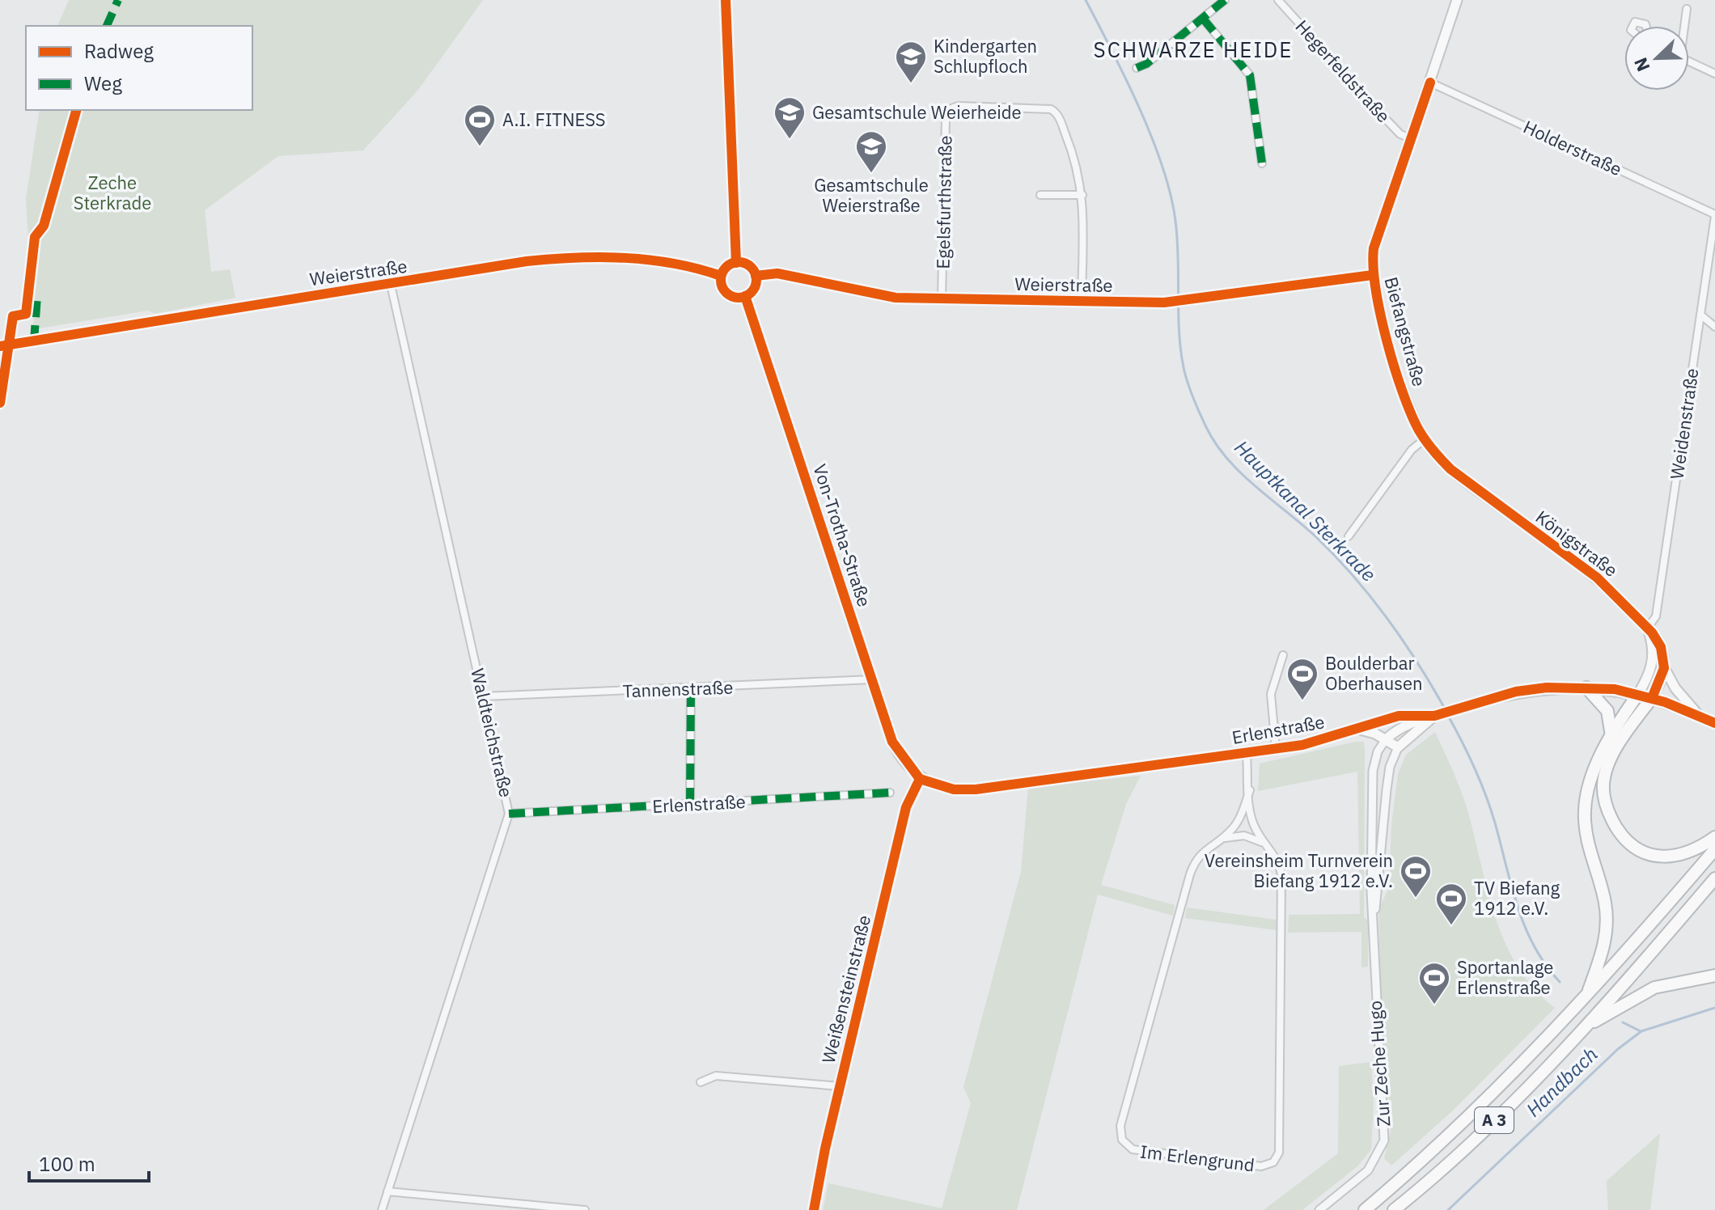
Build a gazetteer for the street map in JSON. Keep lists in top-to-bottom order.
{
  "streets": {
    "highway": ["A 3"],
    "main road": [
      "Weierstraße",
      "Biefangstraße",
      "Von-Trotha-Straße",
      "Königstraße",
      "Erlenstraße"
    ],
    "street": [
      "Hegerfeldstraße",
      "Holderstraße",
      "Egelsfurthstraße",
      "Weidenstraße",
      "Tannenstraße",
      "Waldteichstraße",
      "Weißensteinstraße",
      "Zur Zeche Hugo",
      "Im Erlengrund"
    ]
  },
  "crossings": [
    ["Hegerfeldstraße", "Biefangstraße"],
    ["Holderstraße", "Biefangstraße"],
    ["Holderstraße", "Weidenstraße"],
    ["Egelsfurthstraße", "Weierstraße"],
    ["Weierstraße", "Biefangstraße"],
    ["Weierstraße", "Von-Trotha-Straße"],
    ["Weierstraße", "Waldteichstraße"],
    ["Biefangstraße", "Königstraße"],
    ["Weidenstraße", "Königstraße"],
    ["Von-Trotha-Straße", "Tannenstraße"],
    ["Von-Trotha-Straße", "Erlenstraße"],
    ["Von-Trotha-Straße", "Weißensteinstraße"],
    ["Tannenstraße", "Waldteichstraße"],
    ["Erlenstraße", "Waldteichstraße"],
    ["Erlenstraße", "Weißensteinstraße"],
    ["Erlenstraße", "Zur Zeche Hugo"],
    ["Erlenstraße", "Im Erlengrund"]
  ],
  "districts": ["SCHWARZE HEIDE"],
  "water": ["Hauptkanal Sterkrade", "Handbach"],
  "parks": ["Zeche Sterkrade"],
  "places": {
    "school or university": ["Kindergarten Schlupfloch", "Gesamtschule Weierheide", "Gesamtschule Weierstraße"],
    "sports": [
      "A.I. FITNESS",
      "Boulderbar Oberhausen",
      "Vereinsheim Turnverein Biefang 1912 e.V.",
      "TV Biefang 1912 e.V.",
      "Sportanlage Erlenstraße"
    ]
  },
  "legend": ["Radweg", "Weg"],
  "scale_bar": "100 m",
  "north": "bottom left"
}
